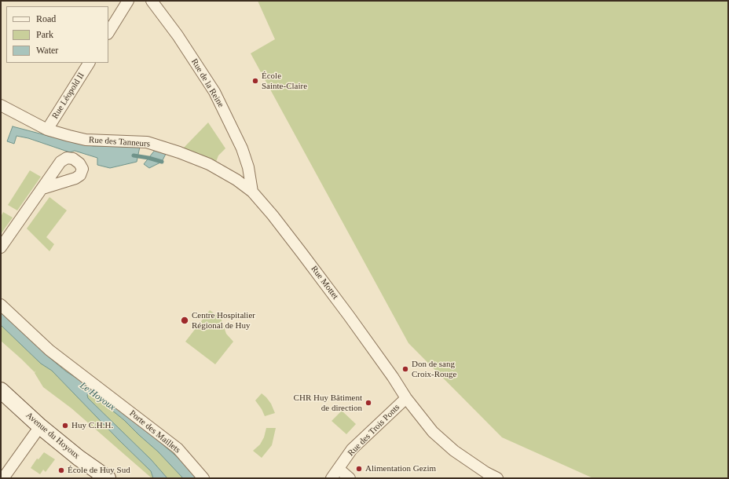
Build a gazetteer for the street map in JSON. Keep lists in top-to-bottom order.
{
  "streets": {
    "main road": ["Avenue du Hoyoux"],
    "street": [
      "Rue de la Reine",
      "Rue Léopold II",
      "Rue des Tanneurs",
      "Rue Mottet",
      "Rue des Trois Ponts",
      "Porte des Maillets"
    ]
  },
  "crossings": [
    ["Rue de la Reine", "Rue des Tanneurs"],
    ["Rue de la Reine", "Rue Mottet"],
    ["Rue Léopold II", "Rue des Tanneurs"],
    ["Rue des Tanneurs", "Rue Mottet"],
    ["Rue Mottet", "Rue des Trois Ponts"]
  ],
  "water": ["Le Hoyoux"],
  "places": [
    "École Sainte-Claire",
    "Centre Hospitalier Régional de Huy",
    "Don de sang Croix-Rouge",
    "CHR Huy Bâtiment de direction",
    "Huy C.H.H.",
    "Alimentation Gezim",
    "École de Huy Sud"
  ],
  "legend": ["Road", "Park", "Water"]
}
